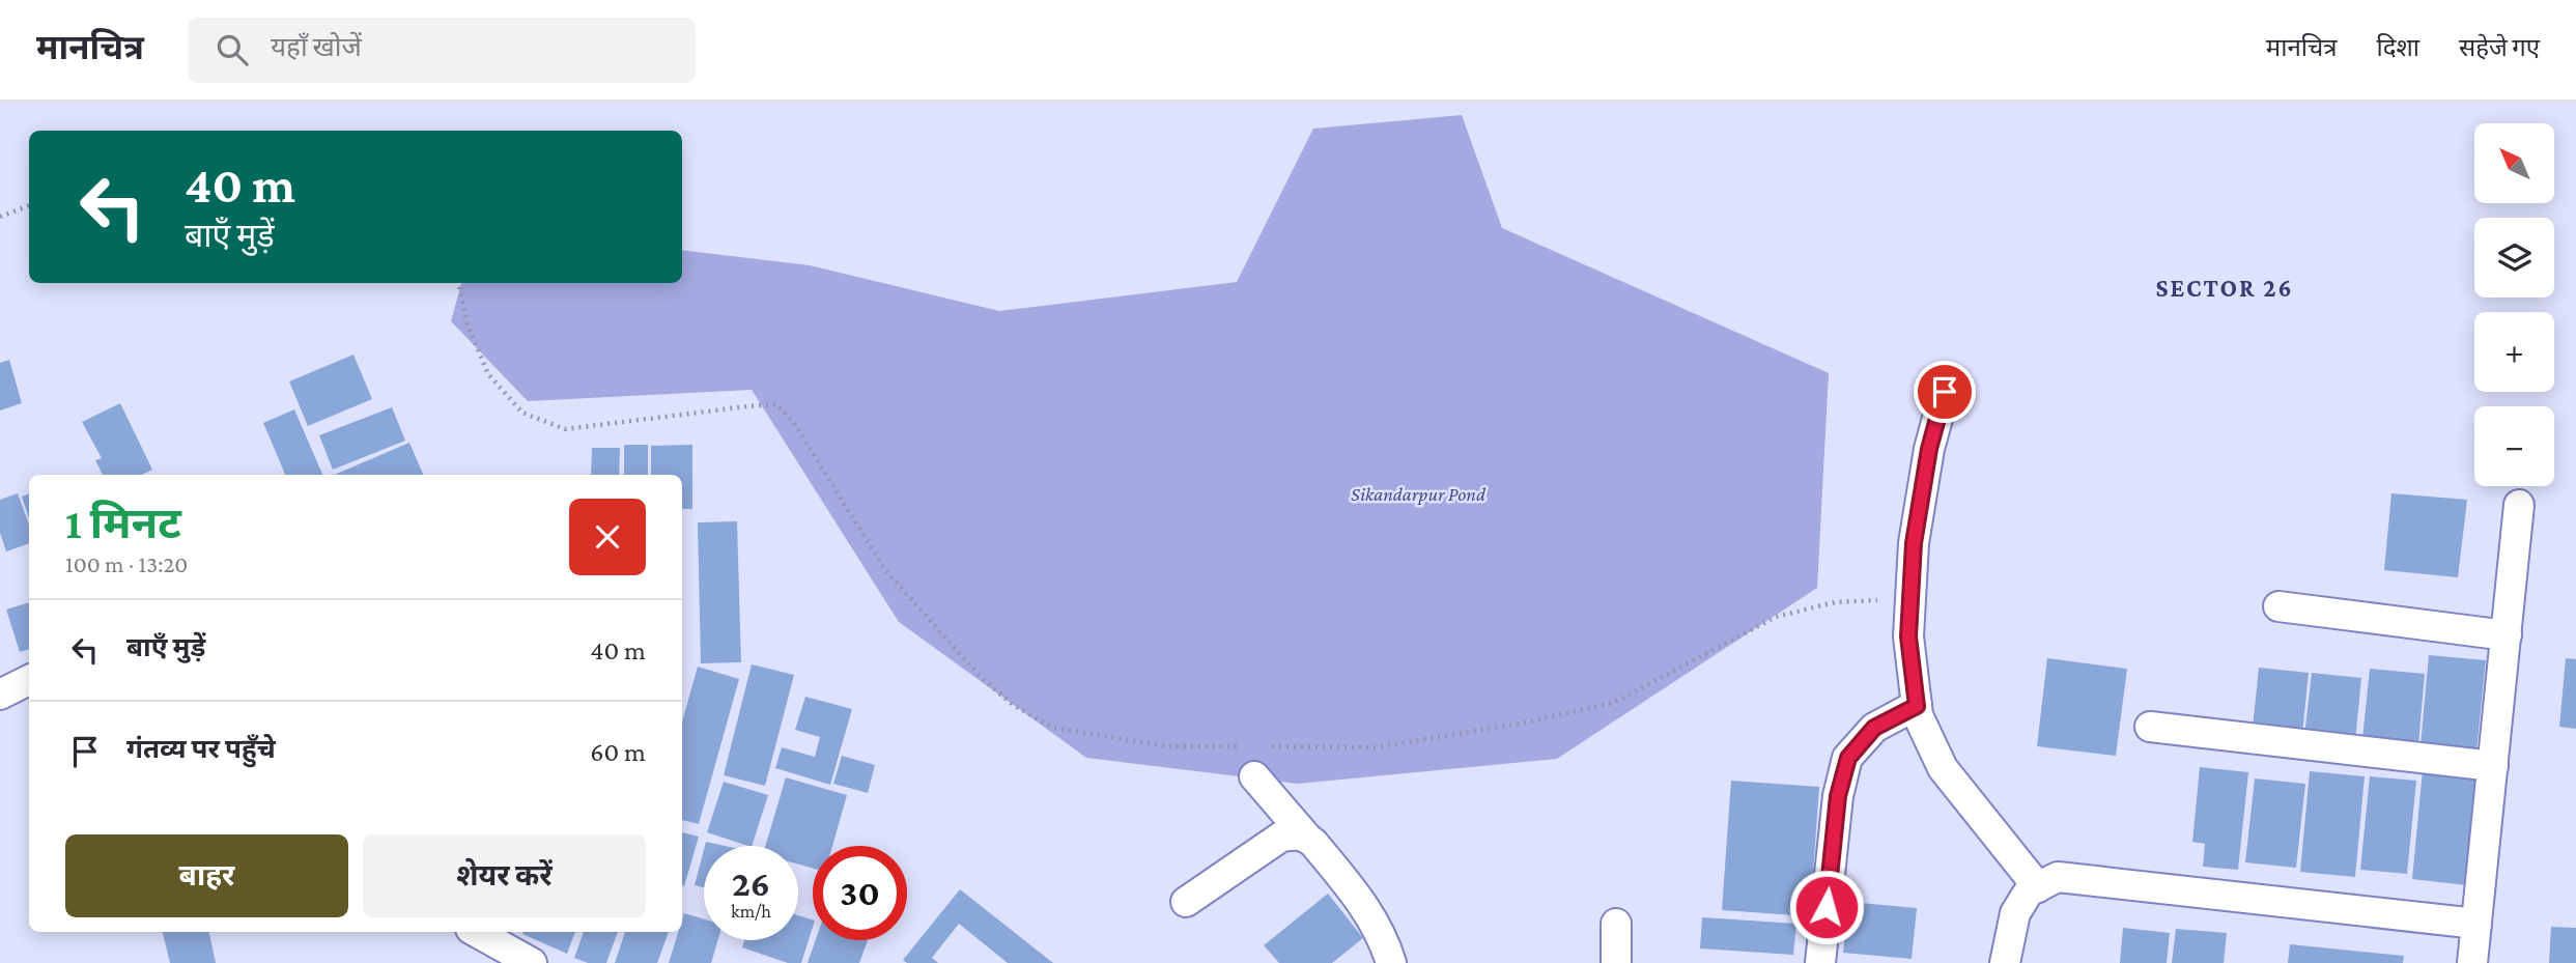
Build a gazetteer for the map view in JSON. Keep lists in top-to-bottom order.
{
  "districts": ["SECTOR 26"],
  "water": ["Sikandarpur Pond"],
  "north": "top left",
  "page": {
    "header": "मानचित्र",
    "search": "यहाँ खोजें",
    "nav": ["मानचित्र", "दिशा", "सहेजे गए"],
    "map_buttons": ["+", "−"],
    "turn": ["40 m", "बाएँ मुड़ें"],
    "heading": ["1 मिनट", "100 m · 13:20"],
    "list": [
      {
        "name": "बाएँ मुड़ें",
        "value": "40 m"
      },
      {
        "name": "गंतव्य पर पहुँचे",
        "value": "60 m"
      }
    ],
    "buttons": ["बाहर", "शेयर करें"],
    "speed": "26 km/h",
    "limit": "30"
  }
}
